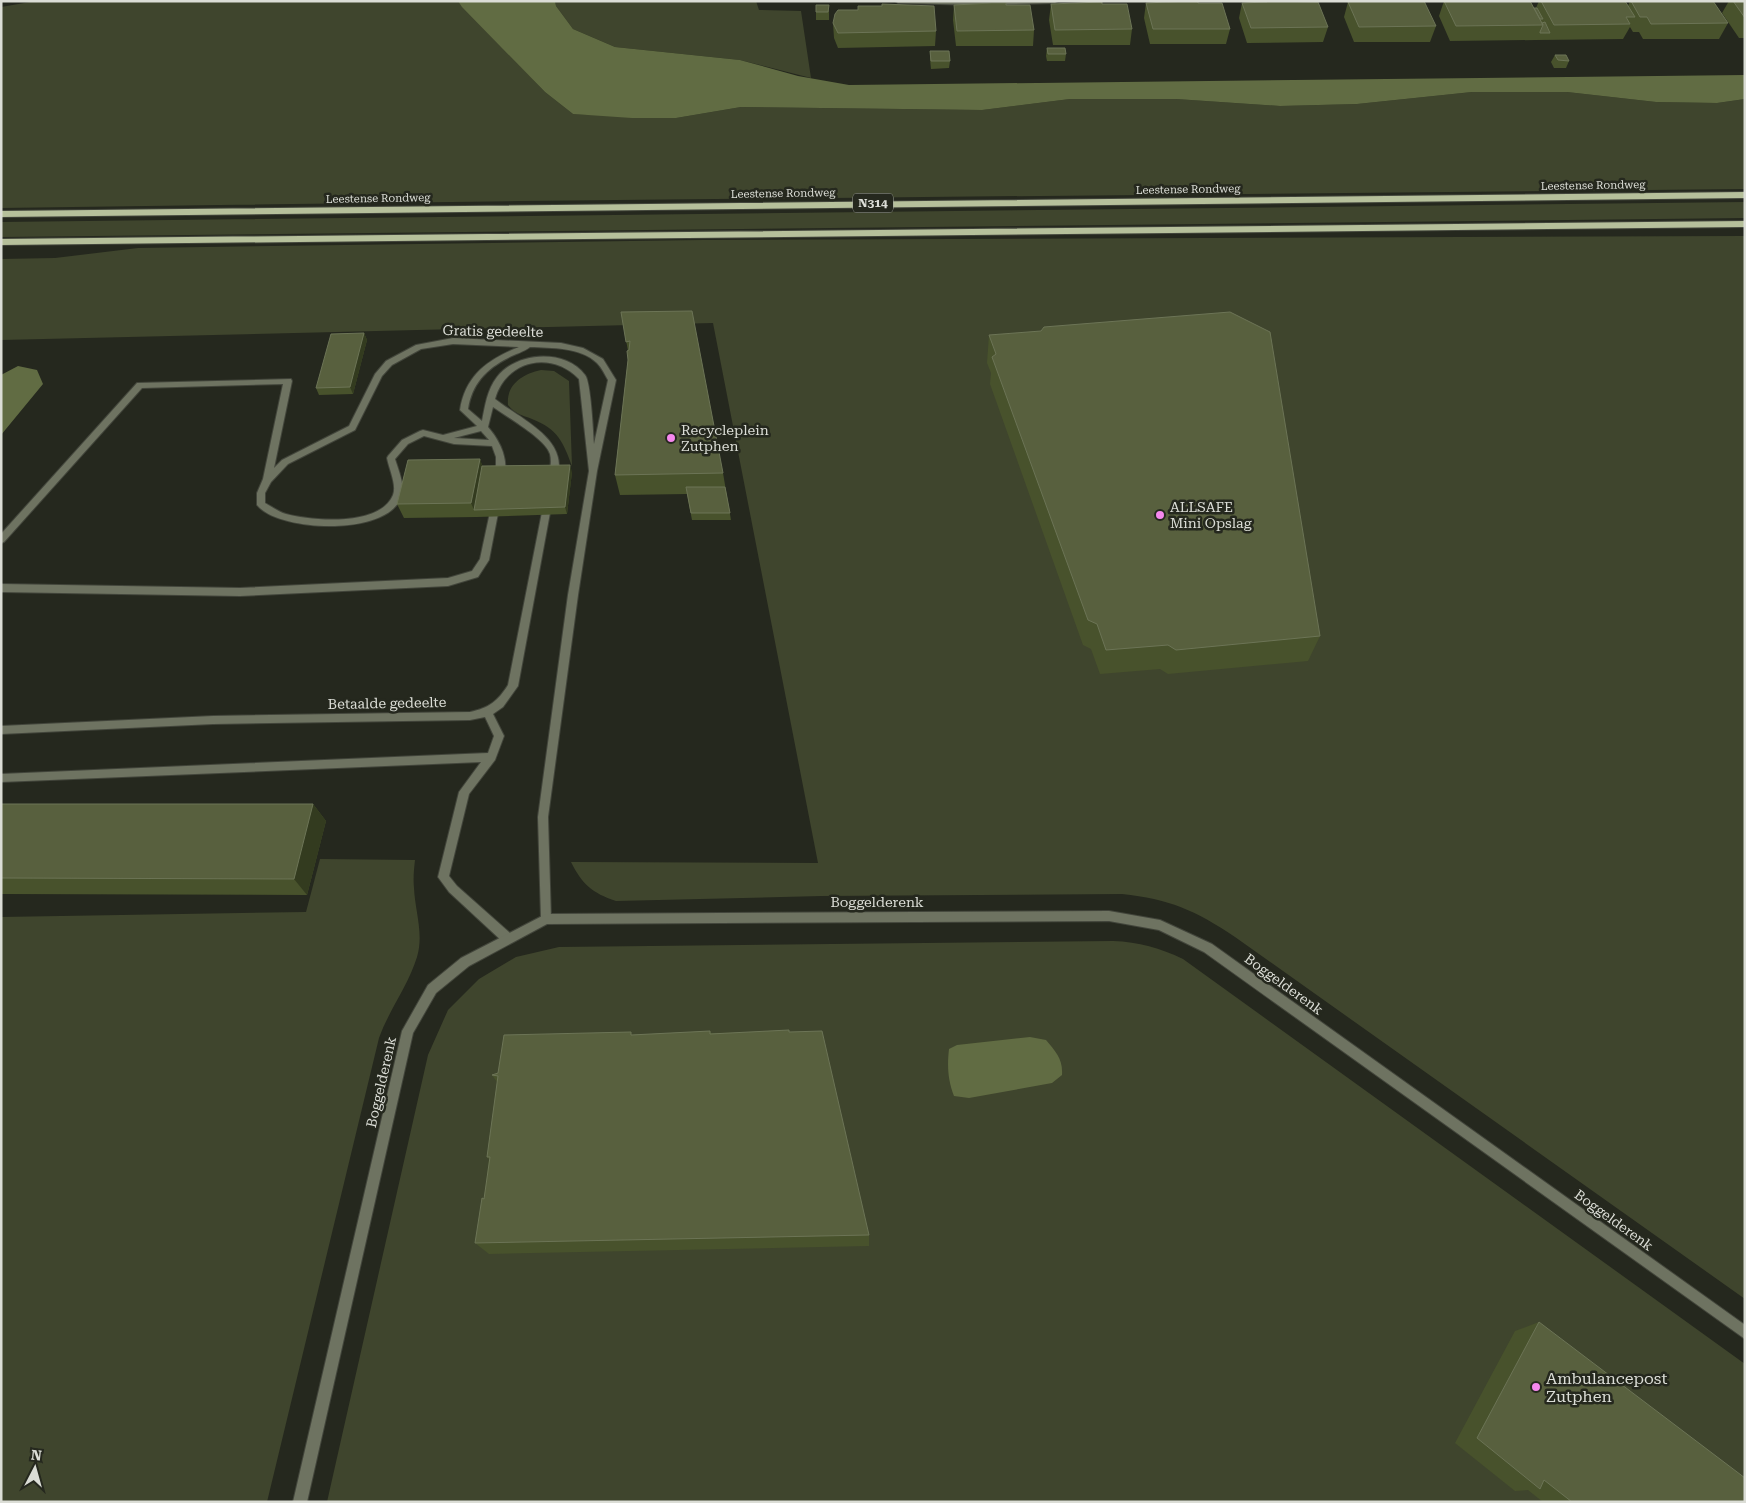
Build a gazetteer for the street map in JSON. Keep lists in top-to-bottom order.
{
  "streets": {
    "main road": ["Leestense Rondweg", "N314"],
    "street": ["Gratis gedeelte", "Betaalde gedeelte", "Boggelderenk"]
  },
  "places": ["Recycleplein Zutphen", "ALLSAFE Mini Opslag", "Ambulancepost Zutphen"],
  "north": "top"
}
